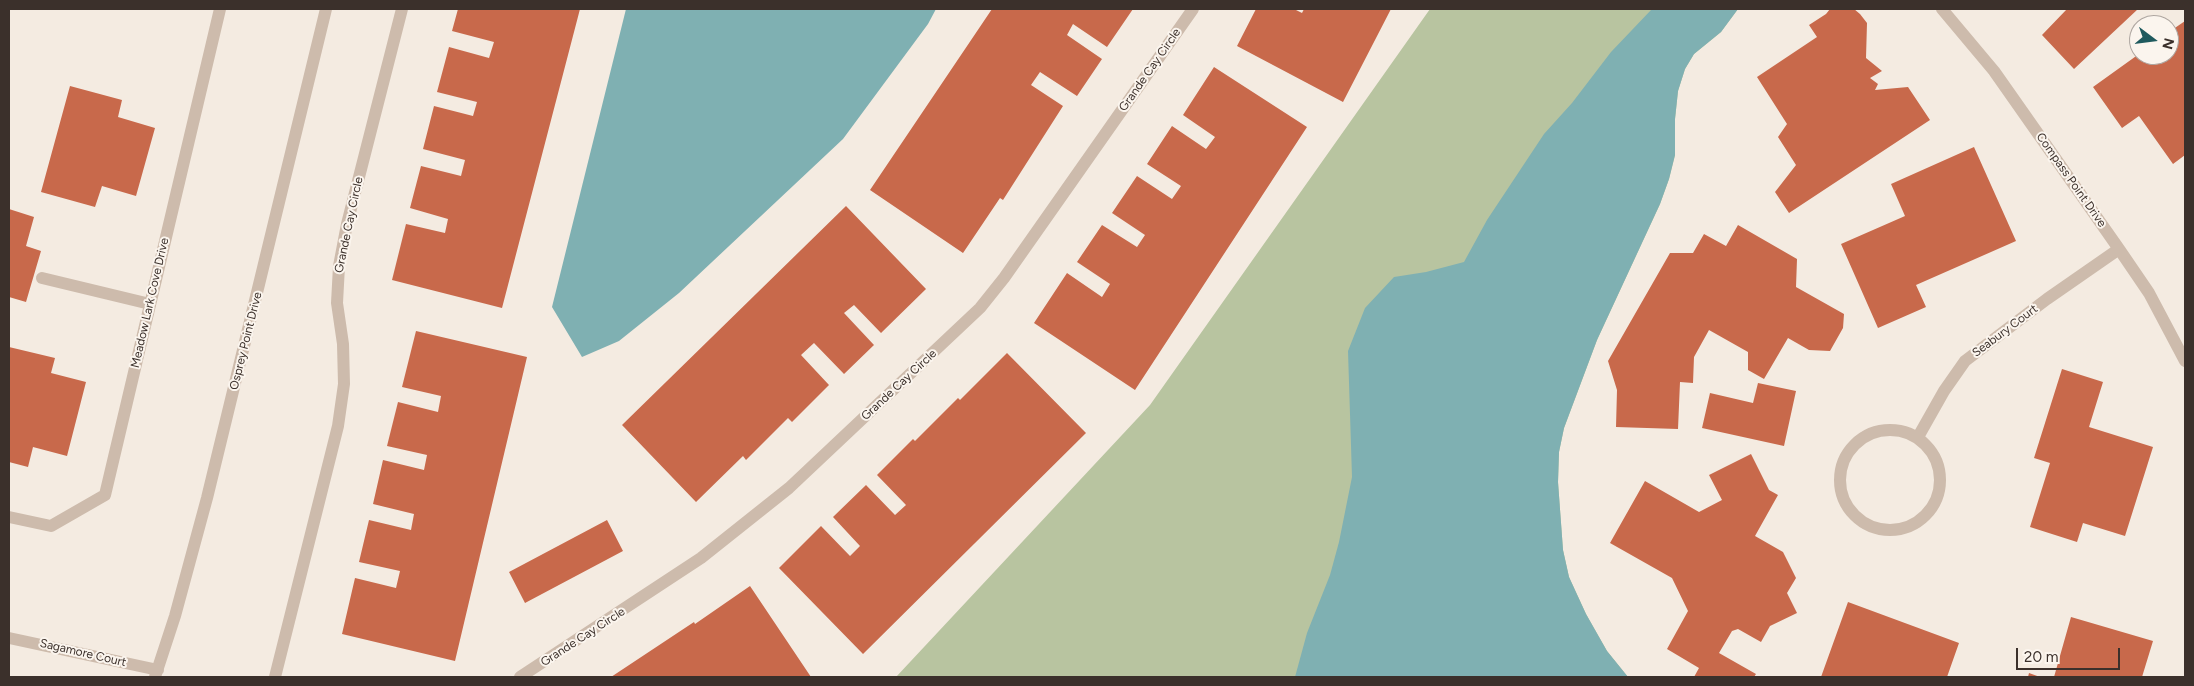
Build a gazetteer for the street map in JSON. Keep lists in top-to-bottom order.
{
  "streets": {
    "street": [
      "Grande Cay Circle",
      "Compass Point Drive",
      "Meadow Lark Cove Drive",
      "Seabury Court",
      "Osprey Point Drive",
      "Sagamore Court"
    ]
  },
  "crossings": [
    ["Compass Point Drive", "Seabury Court"],
    ["Osprey Point Drive", "Sagamore Court"]
  ],
  "scale_bar": "20 m",
  "north": "right"
}
